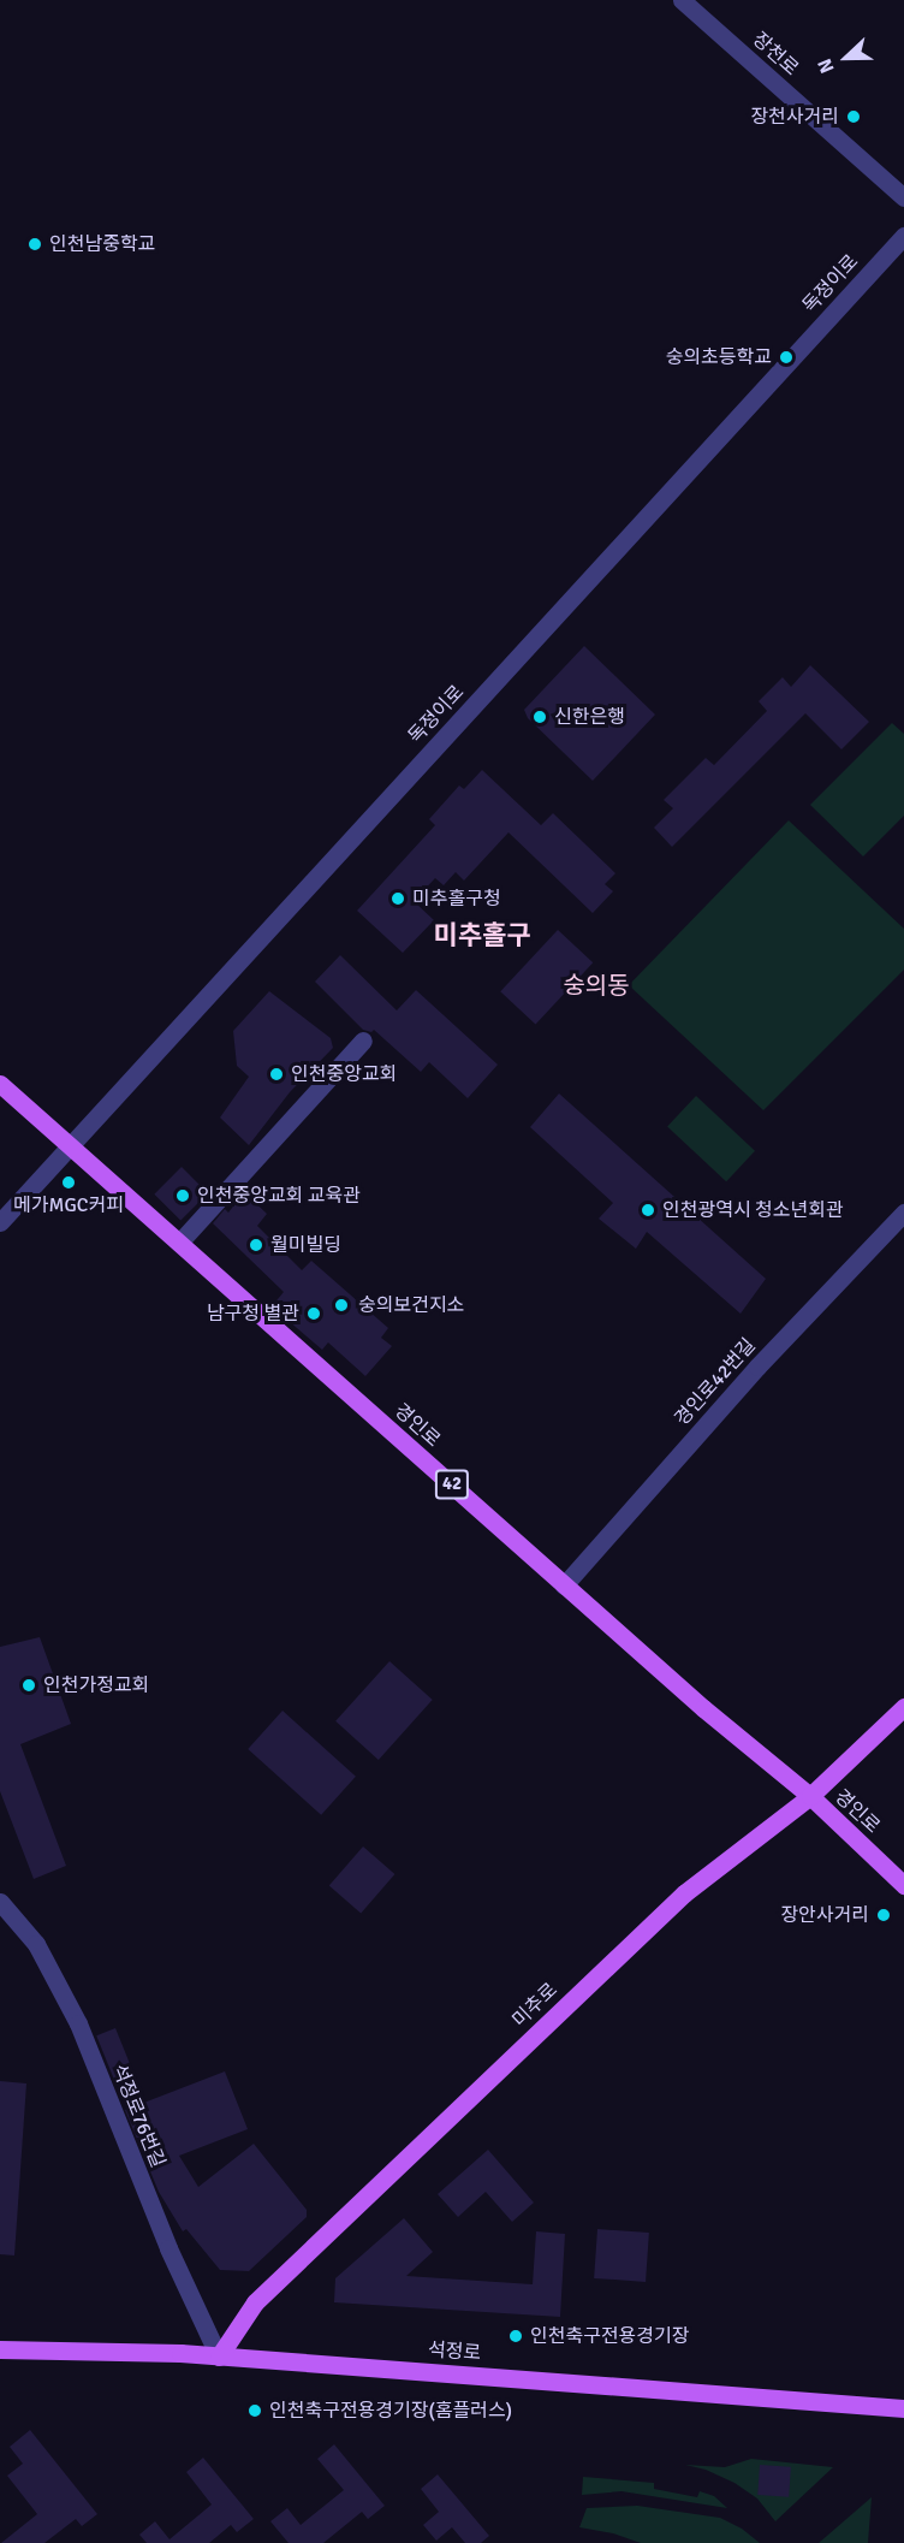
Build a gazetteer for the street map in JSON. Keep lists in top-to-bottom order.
{
  "streets": {
    "main road": [
      "경인로",
      "42",
      "미추로",
      "석정로"
    ],
    "street": [
      "장천로",
      "독정이로",
      "경인로42번길",
      "석정로76번길"
    ]
  },
  "crossings": [
    ["독정이로", "경인로"],
    ["경인로42번길", "경인로"],
    ["경인로", "미추로"],
    ["미추로", "석정로76번길"],
    ["미추로", "석정로"],
    ["석정로76번길", "석정로"]
  ],
  "districts": ["미추홀구", "숭의동"],
  "places": [
    "장천사거리",
    "인천남중학교",
    "숭의초등학교",
    "신한은행",
    "미추홀구청",
    "인천중앙교회",
    "메가MGC커피",
    "인천중앙교회 교육관",
    "인천광역시 청소년회관",
    "월미빌딩",
    "숭의보건지소",
    "남구청 별관",
    "인천가정교회",
    "장안사거리",
    "인천축구전용경기장",
    "인천축구전용경기장(홈플러스)"
  ],
  "north": "left"
}
